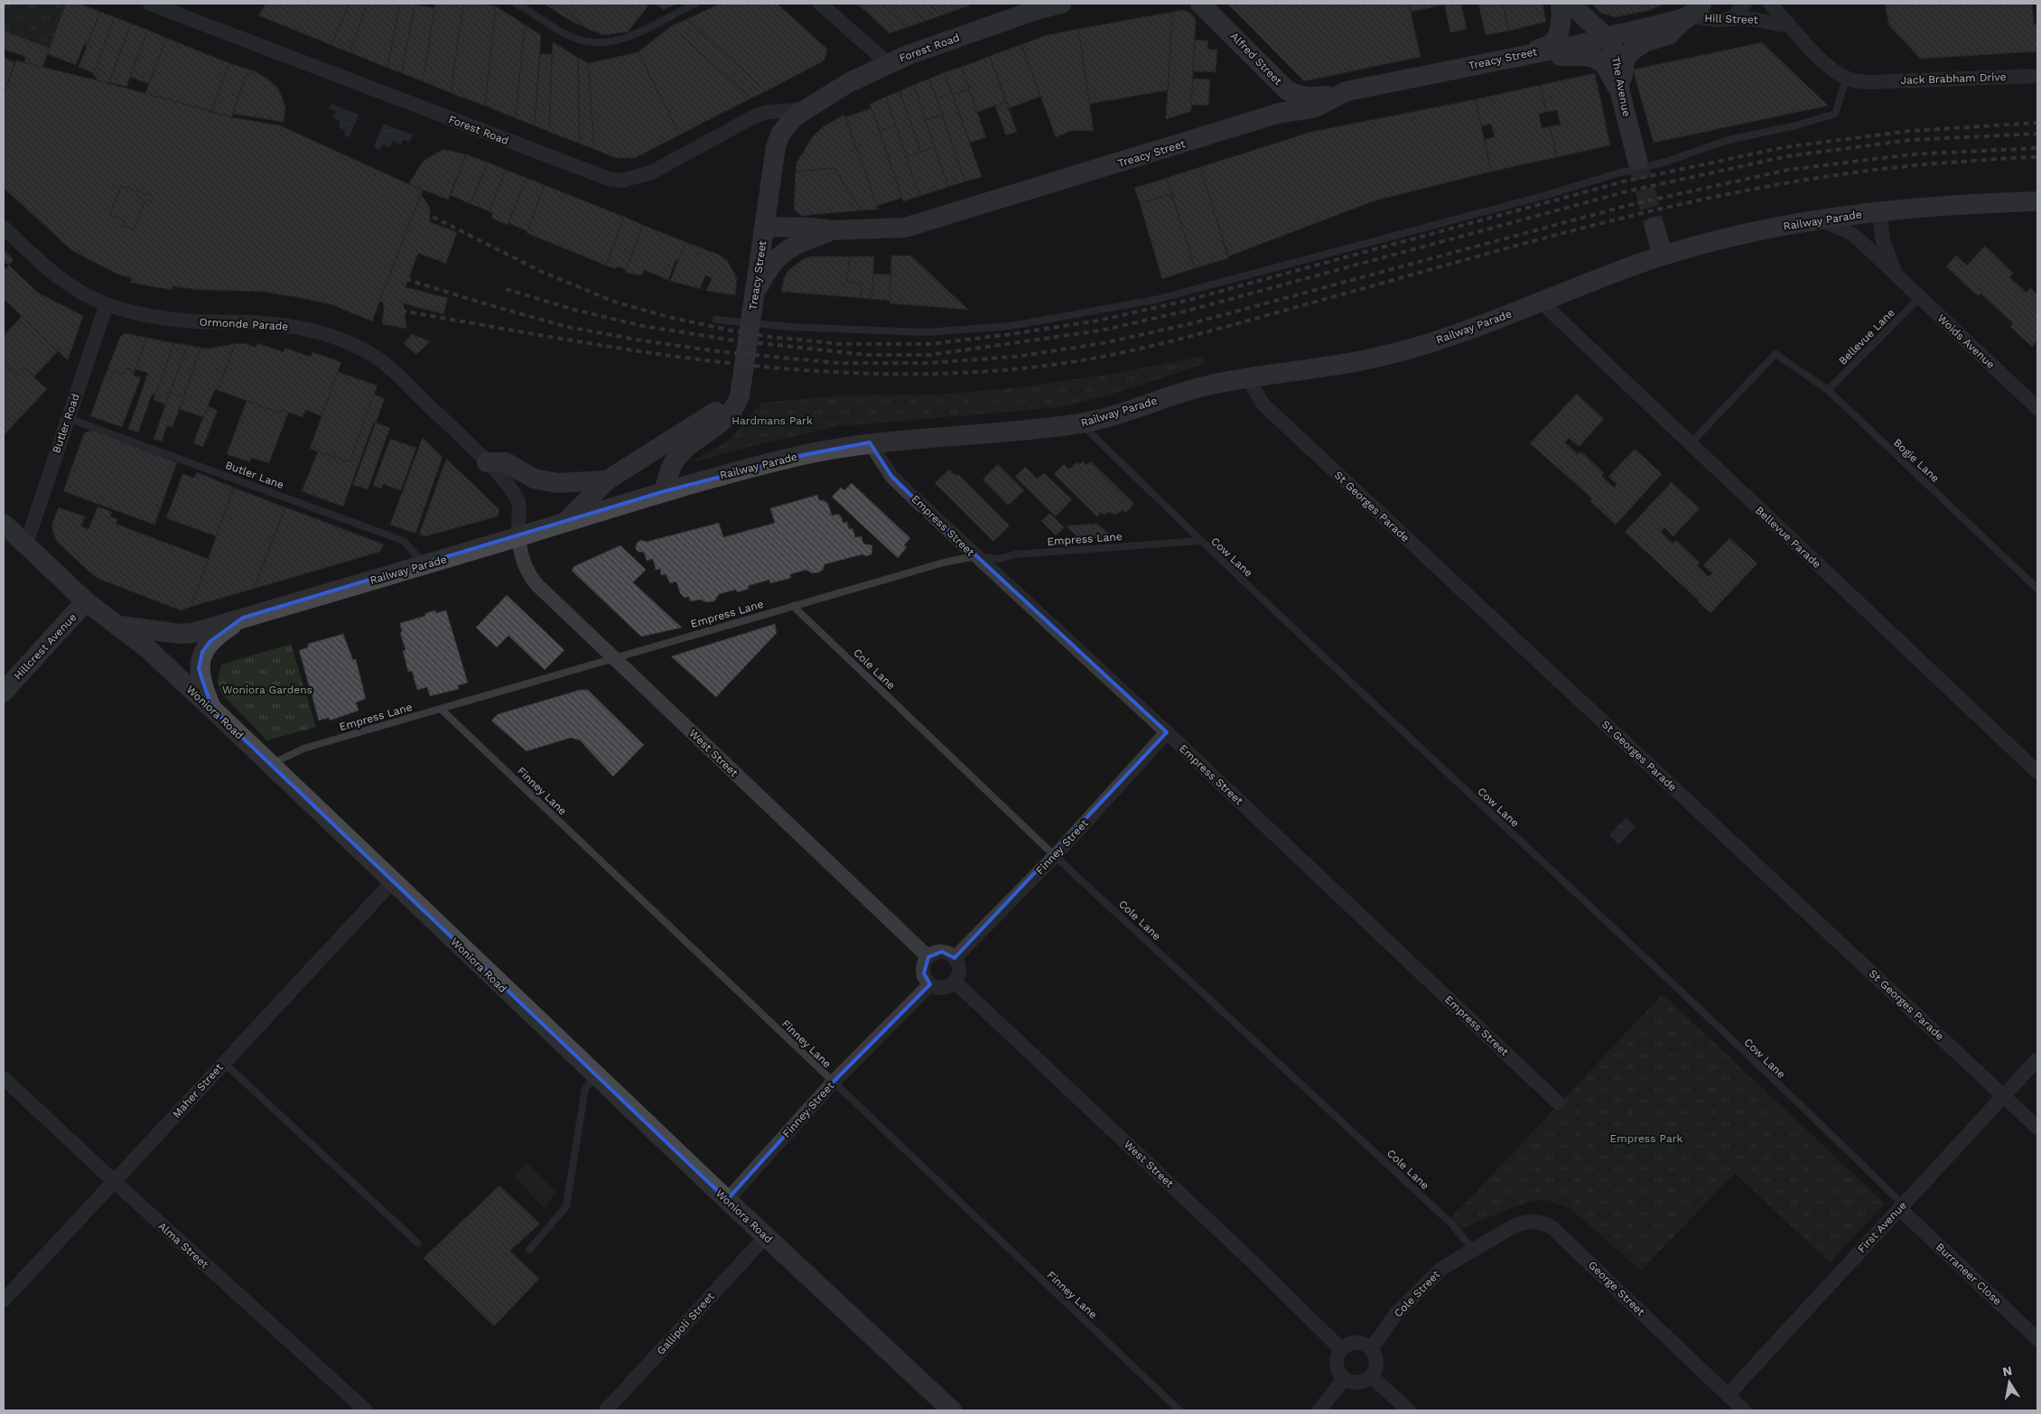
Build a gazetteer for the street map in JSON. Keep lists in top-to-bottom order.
{
  "streets": {
    "street": [
      "Hill Street",
      "Forest Road",
      "Alfred Street",
      "Treacy Street",
      "Jack Brabham Drive",
      "The Avenue",
      "Railway Parade",
      "Ormonde Parade",
      "Woids Avenue",
      "Butler Road",
      "St Georges Parade",
      "Empress Street",
      "Bellevue Parade",
      "Hillcrest Avenue",
      "Woniora Road",
      "West Street",
      "Finney Street",
      "Maher Street",
      "First Avenue",
      "Alma Street",
      "Burraneer Close",
      "George Street",
      "Cole Street",
      "Gallipoli Street"
    ],
    "lane": [
      "Bellevue Lane",
      "Bogie Lane",
      "Butler Lane",
      "Empress Lane",
      "Cow Lane",
      "Cole Lane",
      "Finney Lane"
    ]
  },
  "crossings": [
    ["Hill Street", "Treacy Street"],
    ["Hill Street", "Jack Brabham Drive"],
    ["Forest Road", "Treacy Street"],
    ["Alfred Street", "Treacy Street"],
    ["Treacy Street", "The Avenue"],
    ["Treacy Street", "Railway Parade"],
    ["Railway Parade", "Ormonde Parade"],
    ["Railway Parade", "Woids Avenue"],
    ["Railway Parade", "Butler Lane"],
    ["Railway Parade", "St Georges Parade"],
    ["Railway Parade", "Empress Street"],
    ["Railway Parade", "Bellevue Parade"],
    ["Railway Parade", "Cow Lane"],
    ["Railway Parade", "Woniora Road"],
    ["Railway Parade", "West Street"],
    ["Ormonde Parade", "Butler Road"],
    ["Ormonde Parade", "West Street"],
    ["Bellevue Lane", "Woids Avenue"],
    ["Bellevue Lane", "Bogie Lane"],
    ["Butler Road", "Butler Lane"],
    ["Butler Road", "Woniora Road"],
    ["Bogie Lane", "Bellevue Parade"],
    ["St Georges Parade", "First Avenue"],
    ["Empress Street", "Empress Lane"],
    ["Empress Street", "Finney Street"],
    ["Empress Lane", "Cow Lane"],
    ["Empress Lane", "Cole Lane"],
    ["Empress Lane", "Woniora Road"],
    ["Empress Lane", "West Street"],
    ["Empress Lane", "Finney Lane"],
    ["Cow Lane", "First Avenue"],
    ["Cow Lane", "Burraneer Close"],
    ["Hillcrest Avenue", "Woniora Road"],
    ["Cole Lane", "Finney Street"],
    ["Cole Lane", "George Street"],
    ["Cole Lane", "Cole Street"],
    ["Woniora Road", "Finney Street"],
    ["Woniora Road", "Maher Street"],
    ["Woniora Road", "Gallipoli Street"],
    ["West Street", "Finney Street"],
    ["West Street", "Cole Street"],
    ["Finney Lane", "Finney Street"],
    ["Maher Street", "Alma Street"],
    ["First Avenue", "Burraneer Close"],
    ["First Avenue", "George Street"],
    ["George Street", "Cole Street"]
  ],
  "parks": ["Hardmans Park", "Woniora Gardens", "Empress Park"],
  "north": "top"
}
